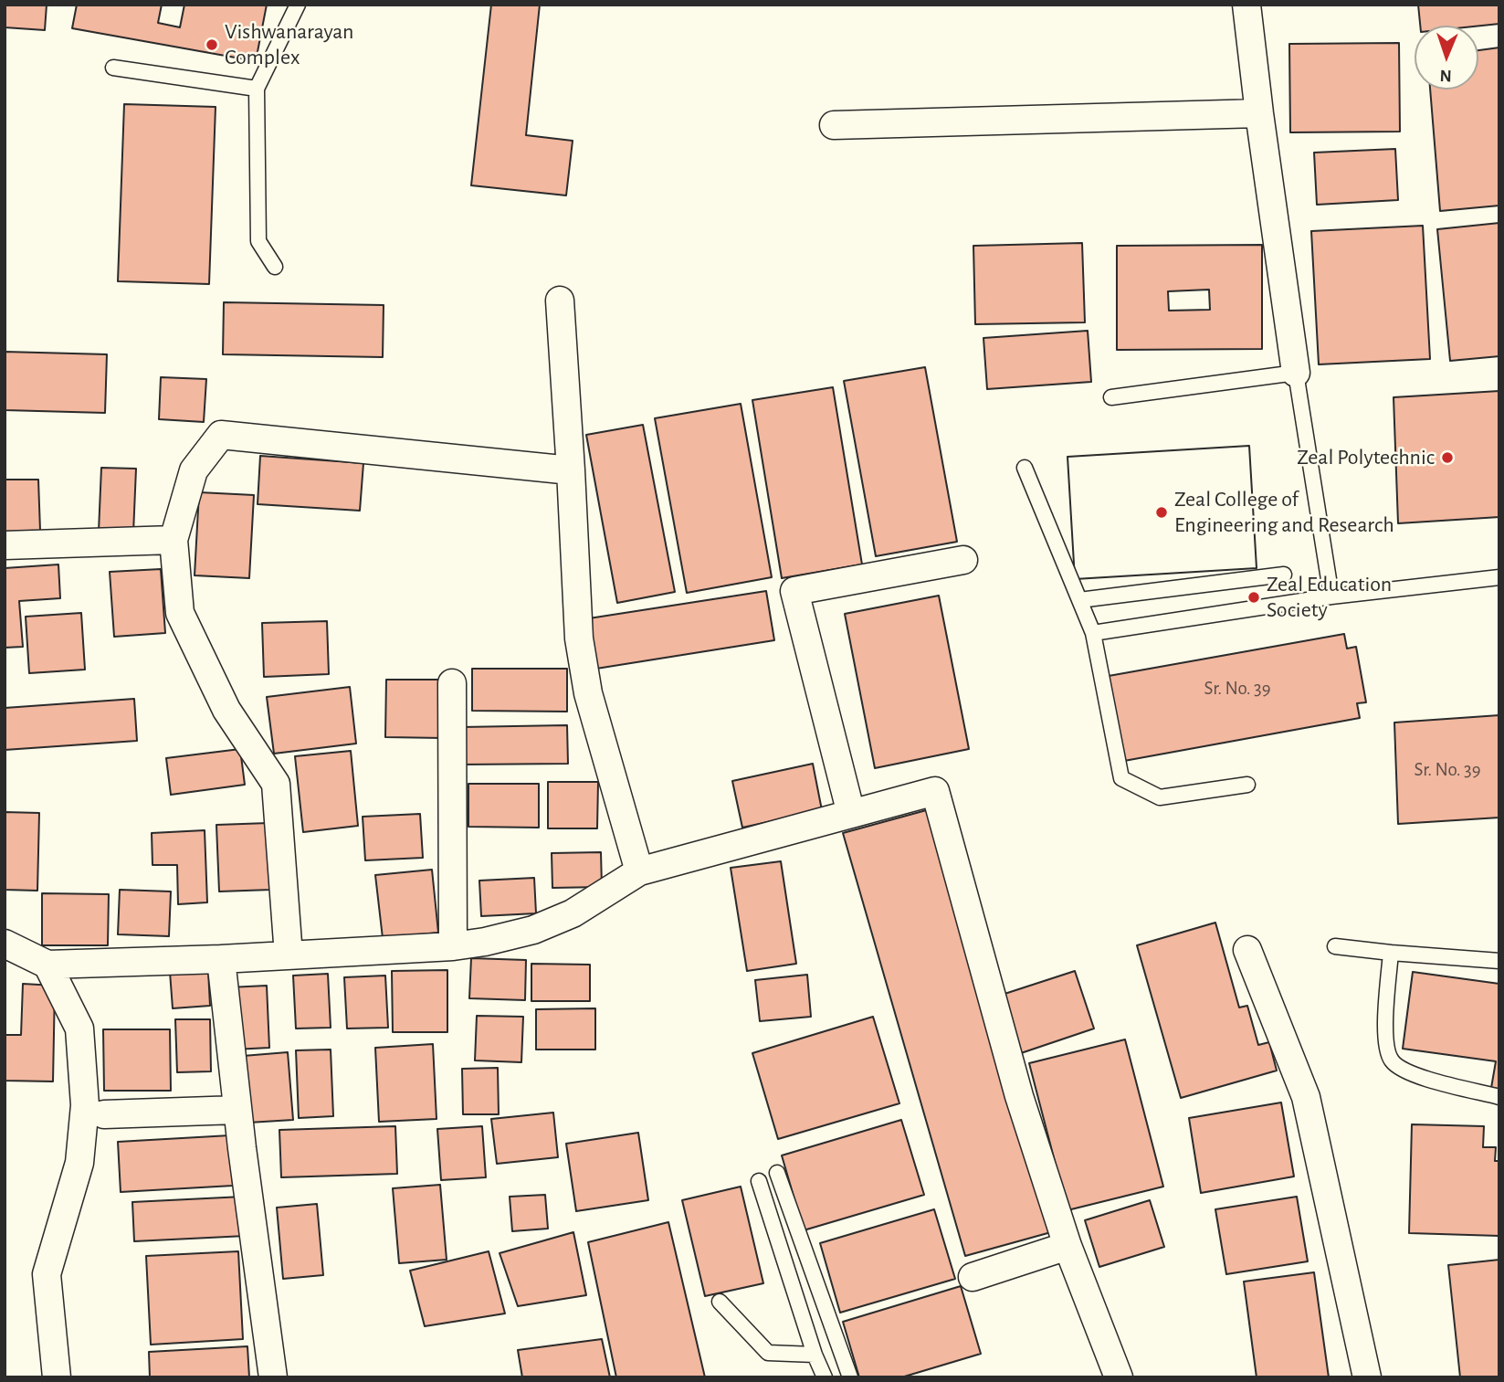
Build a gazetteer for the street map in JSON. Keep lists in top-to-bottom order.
{
  "places": [
    "Vishwanarayan Complex",
    "Zeal Polytechnic",
    "Zeal College of Engineering and Research",
    "Zeal Education Society"
  ],
  "house_numbers": ["Sr. No. 39", "Sr. No. 39"],
  "north": "bottom"
}
